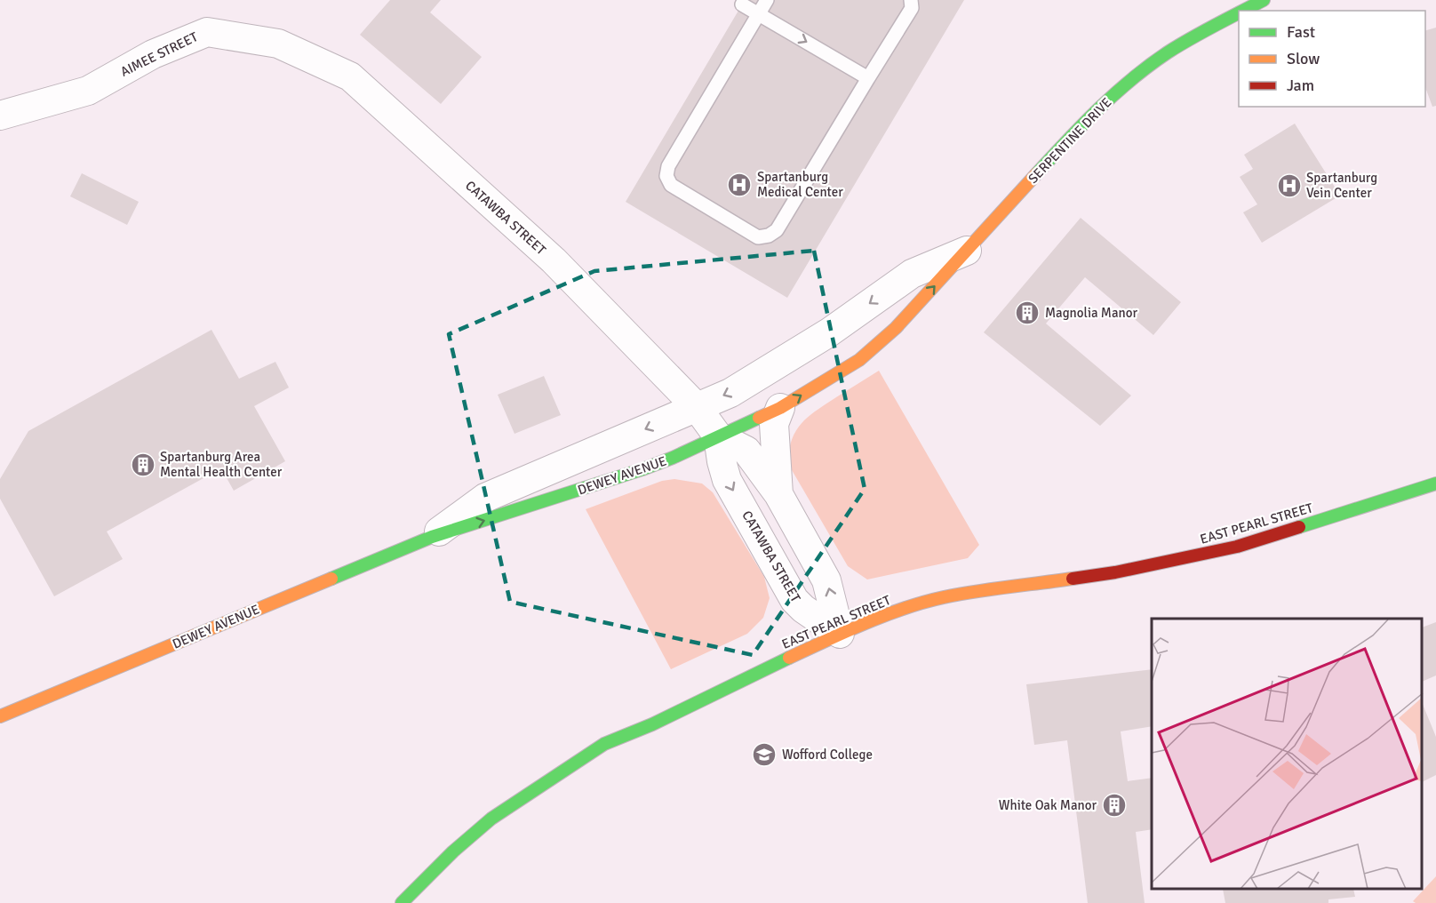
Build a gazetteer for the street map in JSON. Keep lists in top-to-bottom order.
{
  "streets": {
    "street": [
      "AIMEE STREET",
      "SERPENTINE DRIVE",
      "CATAWBA STREET",
      "DEWEY AVENUE",
      "EAST PEARL STREET"
    ]
  },
  "crossings": [
    ["AIMEE STREET", "CATAWBA STREET"],
    ["SERPENTINE DRIVE", "CATAWBA STREET"],
    ["SERPENTINE DRIVE", "DEWEY AVENUE"],
    ["CATAWBA STREET", "DEWEY AVENUE"],
    ["CATAWBA STREET", "EAST PEARL STREET"]
  ],
  "places": {
    "hospital": ["Spartanburg Medical Center", "Spartanburg Vein Center"],
    "building": ["Magnolia Manor", "Spartanburg Area Mental Health Center", "White Oak Manor"],
    "school or university": ["Wofford College"]
  },
  "legend": ["Fast", "Slow", "Jam"]
}
